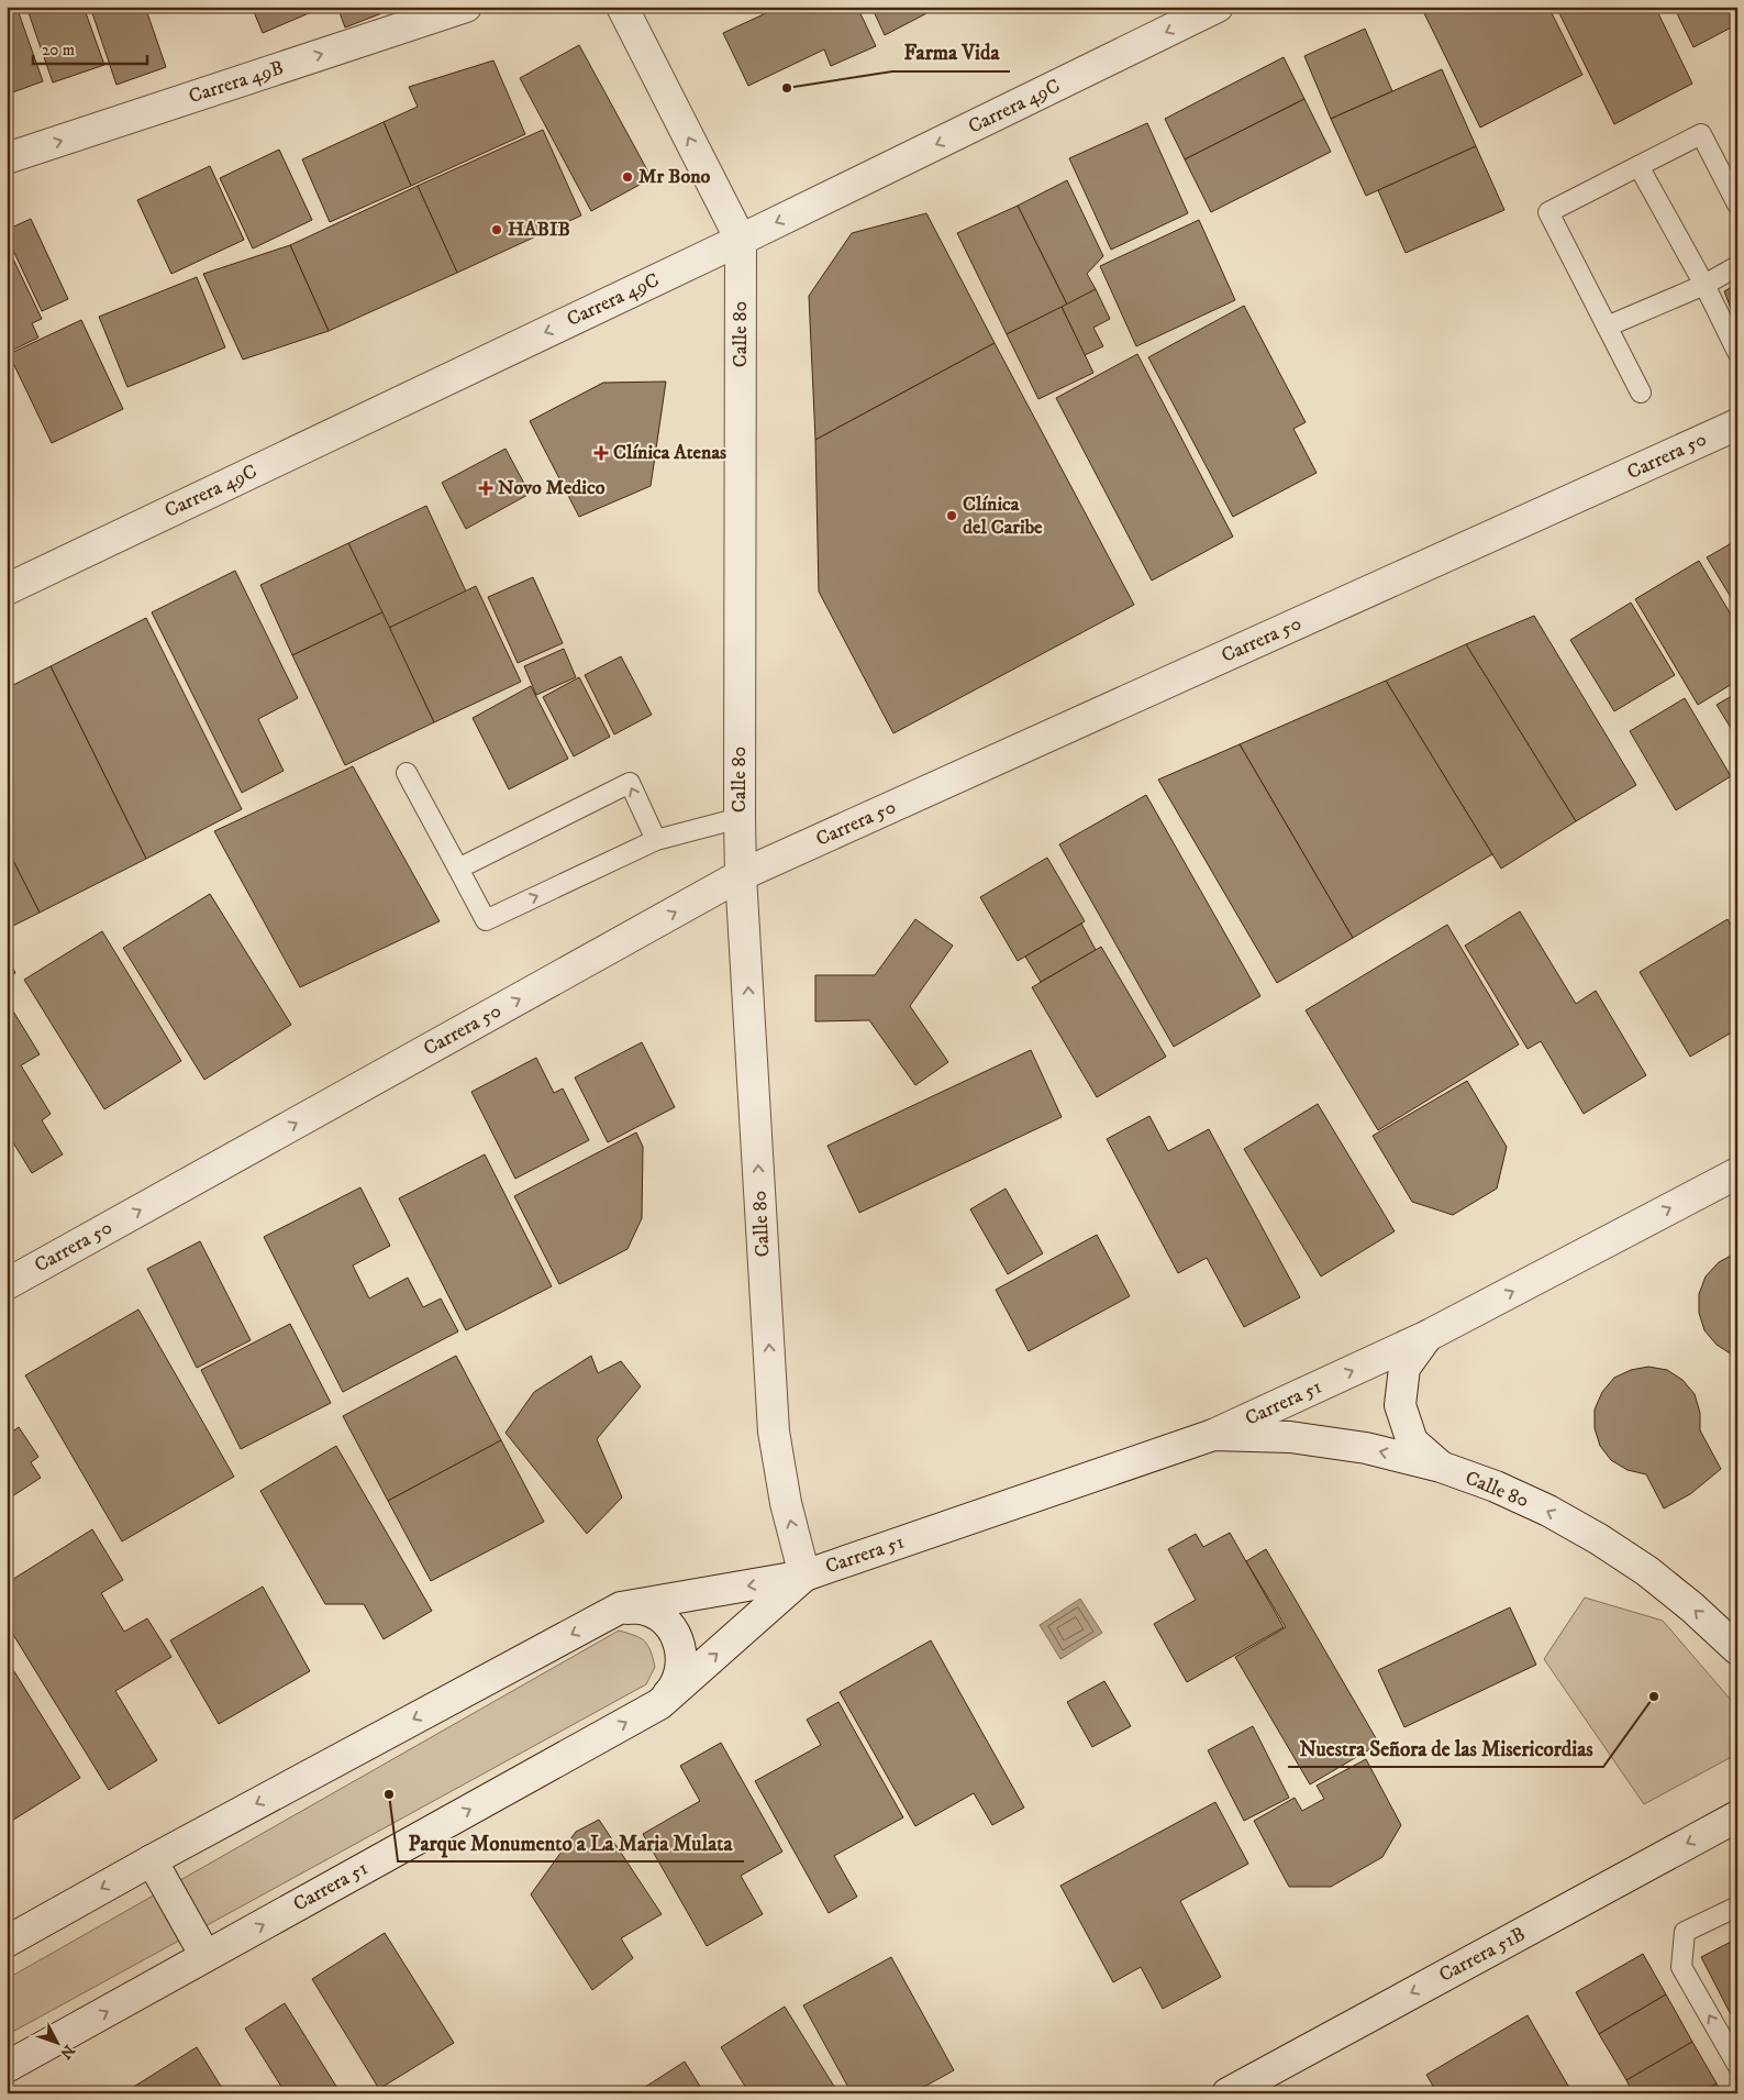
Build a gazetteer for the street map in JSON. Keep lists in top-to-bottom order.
{
  "streets": {
    "street": [
      "Carrera 49B",
      "Carrera 49C",
      "Calle 80",
      "Carrera 50",
      "Carrera 51",
      "Carrera 51B"
    ]
  },
  "crossings": [
    ["Carrera 49C", "Calle 80"],
    ["Calle 80", "Carrera 50"],
    ["Calle 80", "Carrera 51"]
  ],
  "one_way": [
    "Carrera 49B",
    "Carrera 49C",
    "Calle 80",
    "Carrera 50",
    "Carrera 51B"
  ],
  "places": {
    "other": [
      "Farma Vida",
      "Mr Bono",
      "HABIB",
      "Clínica del Caribe",
      "Nuestra Señora de las Misericordias",
      "Parque Monumento a La Maria Mulata"
    ],
    "health": ["Clínica Atenas", "Novo Medico"]
  },
  "scale_bar": "20 m",
  "north": "bottom right"
}
